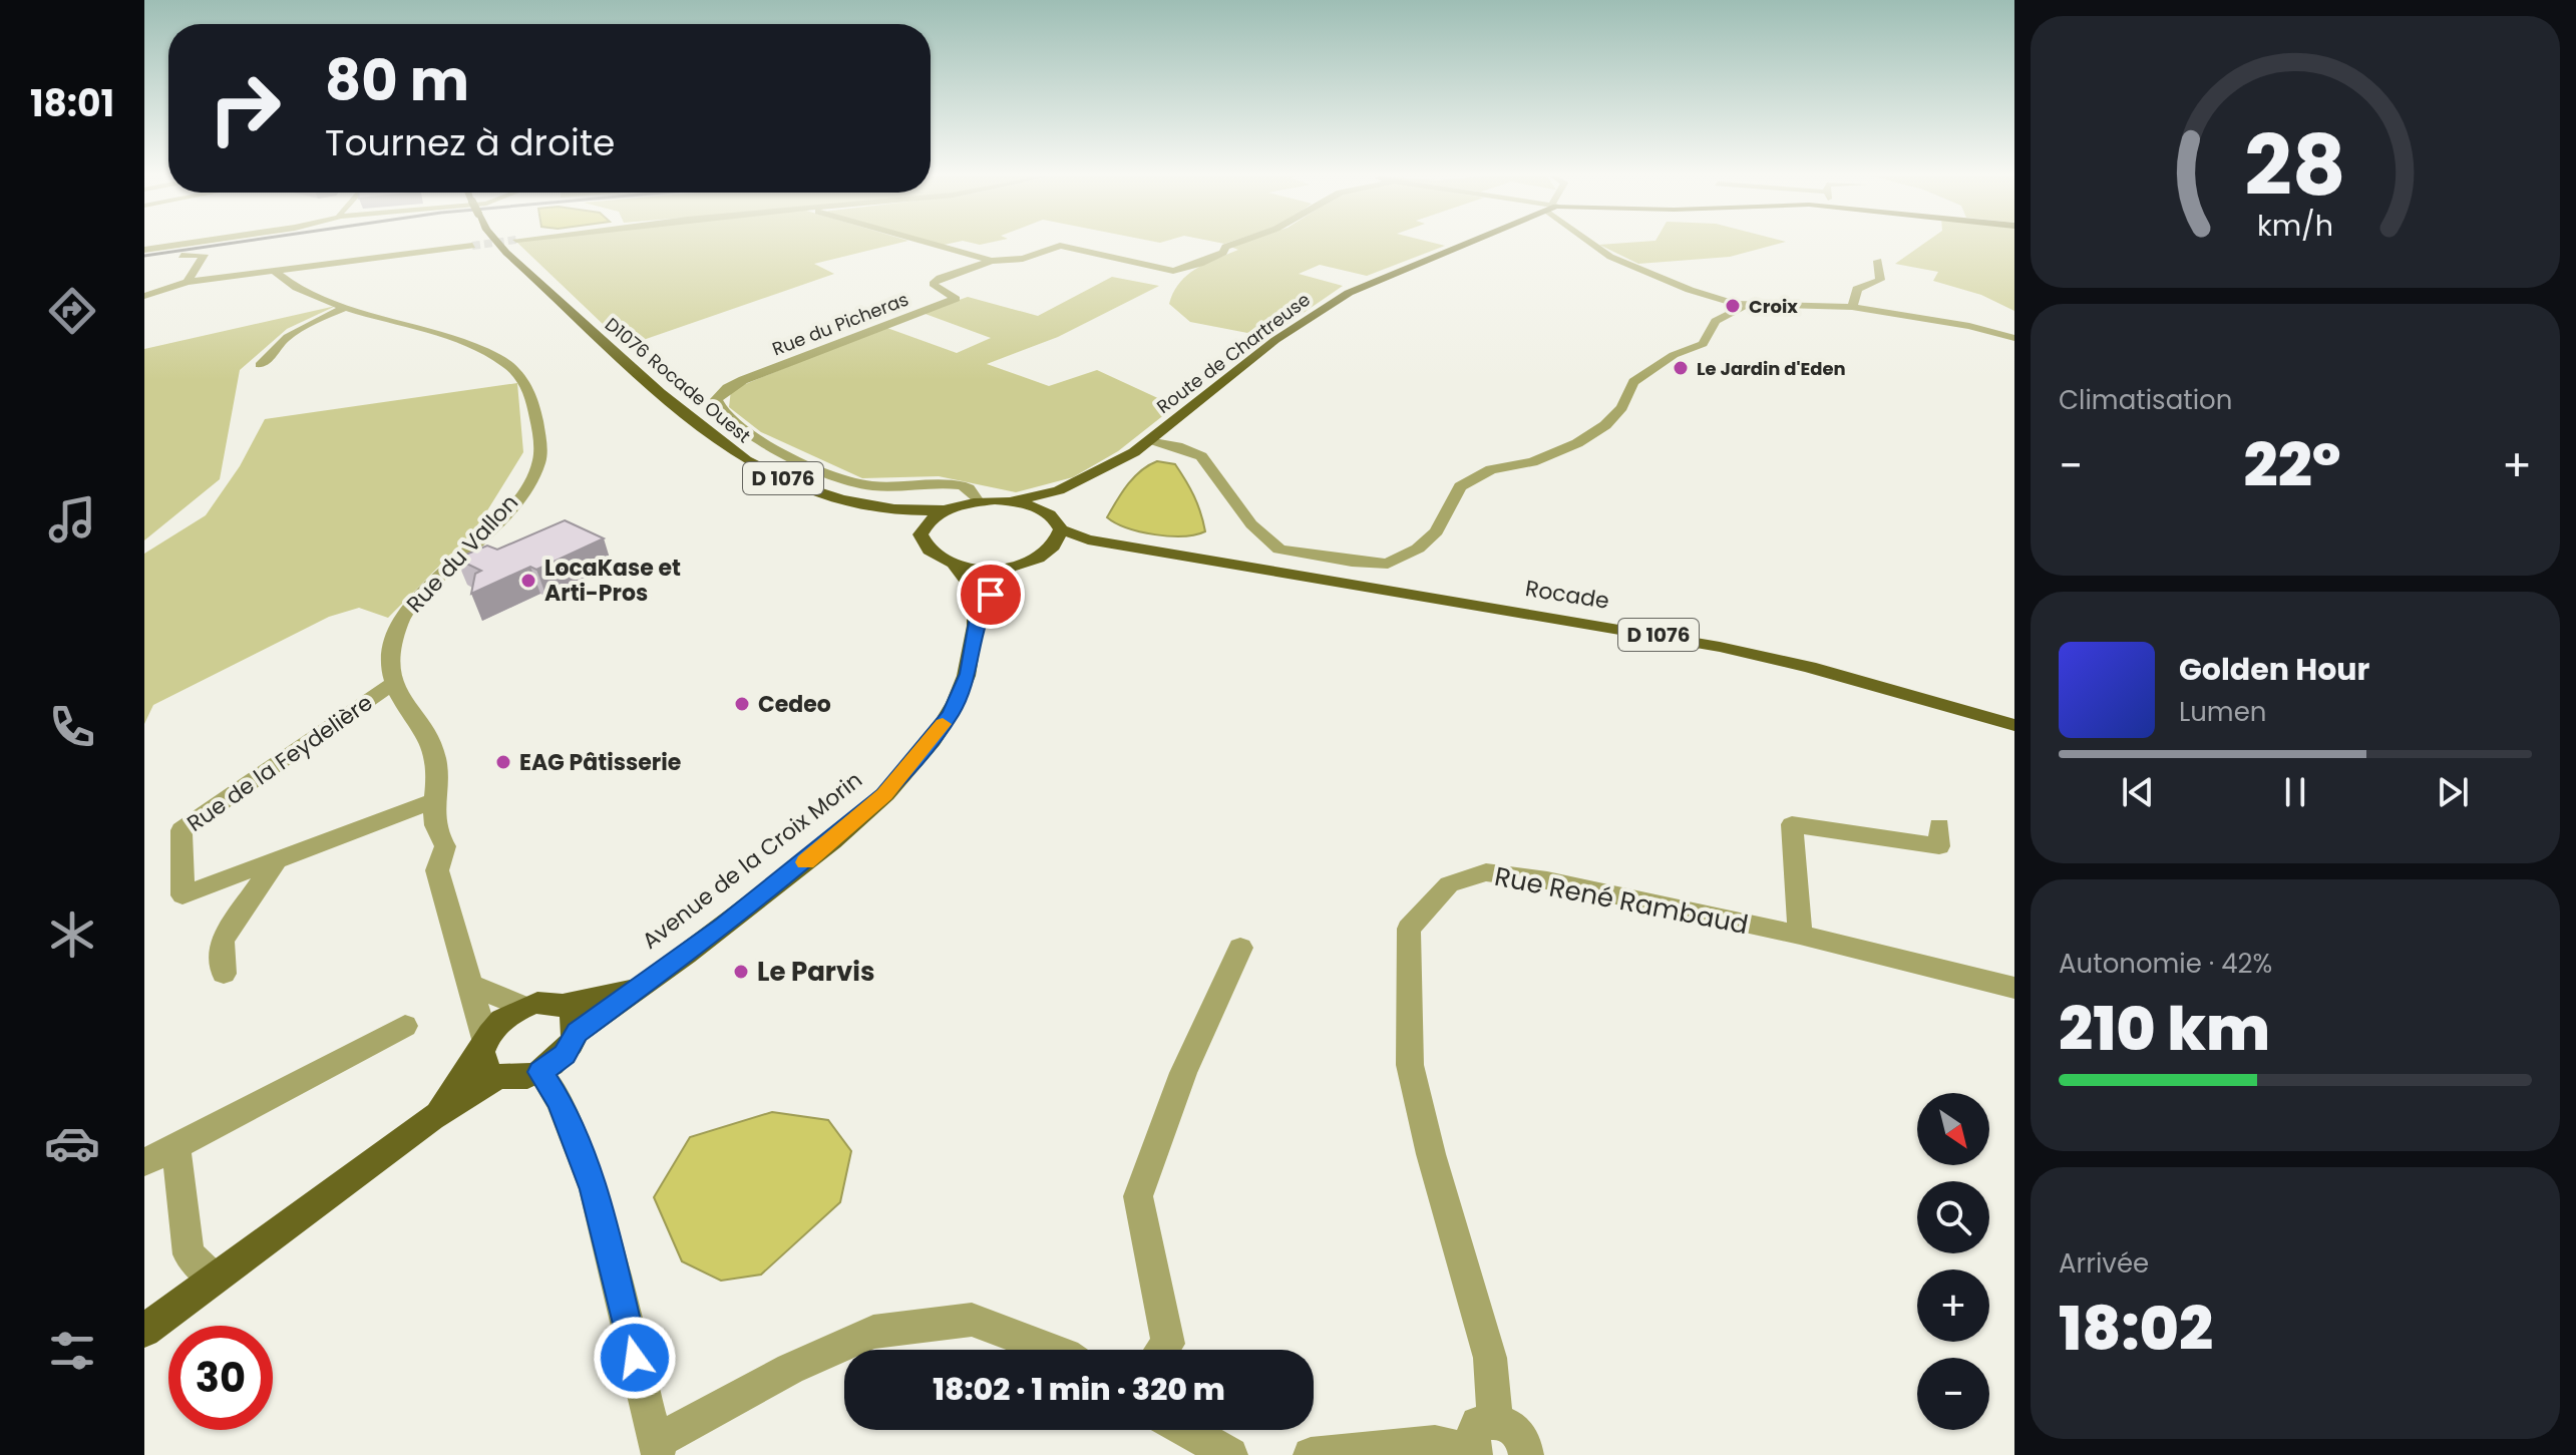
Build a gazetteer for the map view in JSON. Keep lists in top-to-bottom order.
{
  "streets": {
    "main road": [
      "Route de Chartreuse",
      "D1076 Rocade Ouest",
      "D 1076",
      "Rocade",
      "Avenue de la Croix Morin"
    ],
    "street": [
      "Rue du Picheras",
      "Rue du Vallon",
      "Rue de la Feydelière",
      "Rue René Rambaud"
    ]
  },
  "crossings": [
    ["Route de Chartreuse", "Rocade"],
    ["D1076 Rocade Ouest", "D 1076"],
    ["Rue du Vallon", "Rue de la Feydelière"],
    ["Rocade", "Avenue de la Croix Morin"]
  ],
  "places": [
    "Croix",
    "Le Jardin d'Eden",
    "LocaKase et Arti-Pros",
    "Cedeo",
    "EAG Pâtisserie",
    "Le Parvis"
  ],
  "north": "bottom right",
  "page": {
    "tabs": "18:01",
    "turn": ["80 m", "Tournez à droite"],
    "tile": [
      "Climatisation",
      ["Autonomie · 42%", "210 km"],
      ["Arrivée", "18:02"]
    ],
    "heat": ["−", "22°", "+"],
    "song": ["Golden Hour", "Lumen"],
    "map_buttons": ["+", "−"],
    "limit": "30",
    "trip": "18:02 · 1 min · 320 m",
    "gauge": ["28", "km/h"]
  }
}
